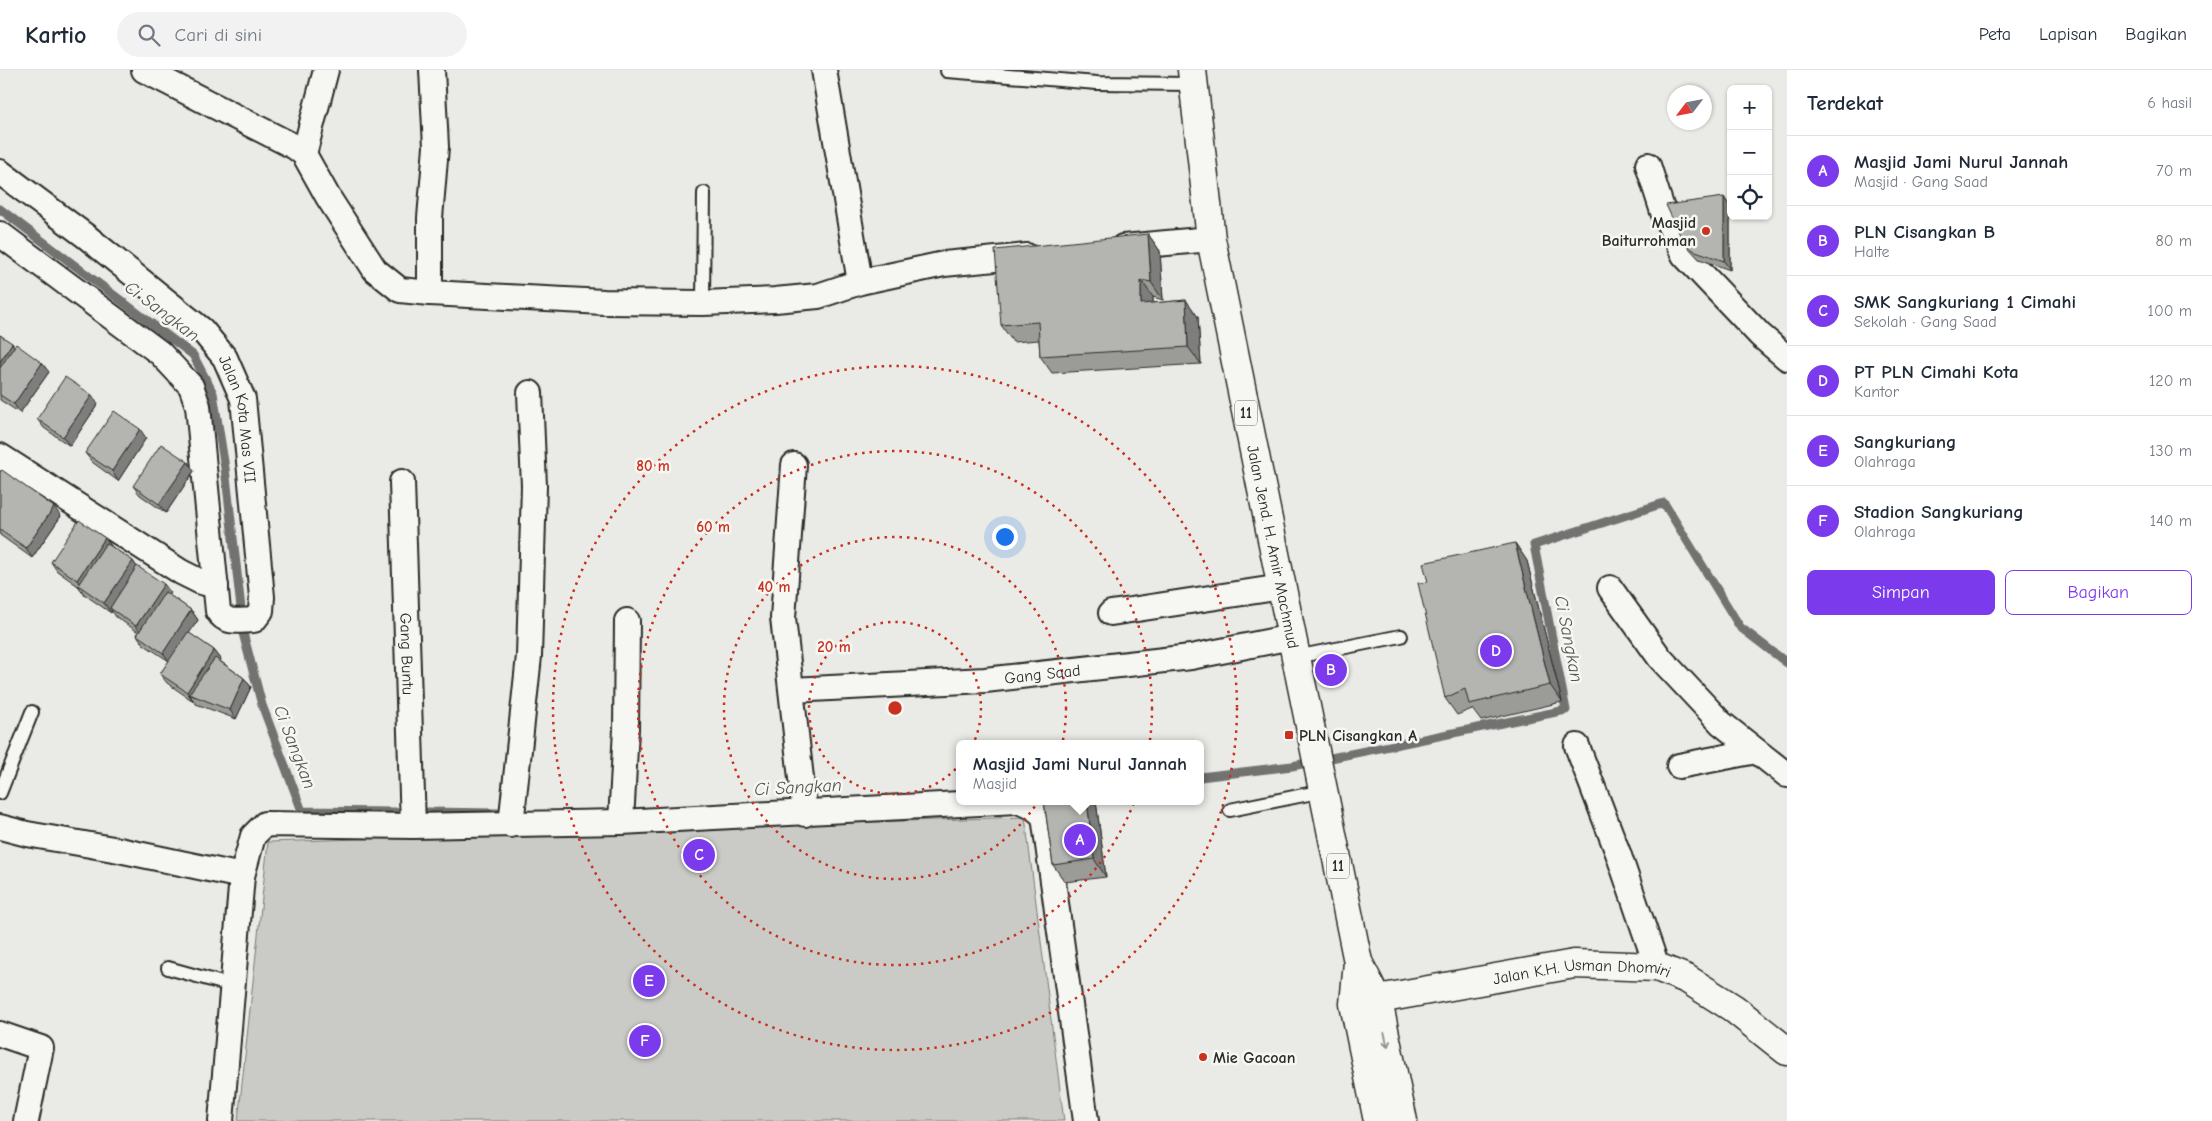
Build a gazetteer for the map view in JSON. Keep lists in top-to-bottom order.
{
  "streets": {
    "main road": ["11", "Jalan Jend. H. Amir Machmud", "Jalan K.H. Usman Dhomiri"],
    "street": ["Jalan Kota Mas VII", "Gang Buntu", "Gang Saad"]
  },
  "crossings": [
    ["Jalan Jend. H. Amir Machmud", "Gang Saad"],
    ["Jalan Jend. H. Amir Machmud", "Jalan K.H. Usman Dhomiri"]
  ],
  "water": ["Ci Sangkan"],
  "places": {
    "other": ["Masjid Baiturrohman", "Mie Gacoan"],
    "transit": ["PLN Cisangkan A"]
  },
  "north": "bottom left",
  "page": {
    "header": "Kartio",
    "search": "Cari di sini",
    "nav": ["Peta", "Lapisan", "Bagikan"],
    "heading": ["Terdekat", "6 hasil"],
    "map_buttons": ["+", "−"],
    "list": [
      {
        "mark": "A",
        "name": "Masjid Jami Nurul Jannah",
        "note": "Masjid · Gang Saad",
        "value": "70 m"
      },
      {
        "mark": "B",
        "name": "PLN Cisangkan B",
        "note": "Halte",
        "value": "80 m"
      },
      {
        "mark": "C",
        "name": "SMK Sangkuriang 1 Cimahi",
        "note": "Sekolah · Gang Saad",
        "value": "100 m"
      },
      {
        "mark": "D",
        "name": "PT PLN Cimahi Kota",
        "note": "Kantor",
        "value": "120 m"
      },
      {
        "mark": "E",
        "name": "Sangkuriang",
        "note": "Olahraga",
        "value": "130 m"
      },
      {
        "mark": "F",
        "name": "Stadion Sangkuriang",
        "note": "Olahraga",
        "value": "140 m"
      }
    ],
    "buttons": ["Simpan", "Bagikan"],
    "pins": [
      "D",
      "B",
      "A",
      "C",
      "E",
      "F"
    ],
    "popup": ["Masjid Jami Nurul Jannah", "Masjid"]
  },
  "rings": [
    "80 m",
    "60 m",
    "40 m",
    "20 m"
  ]
}
